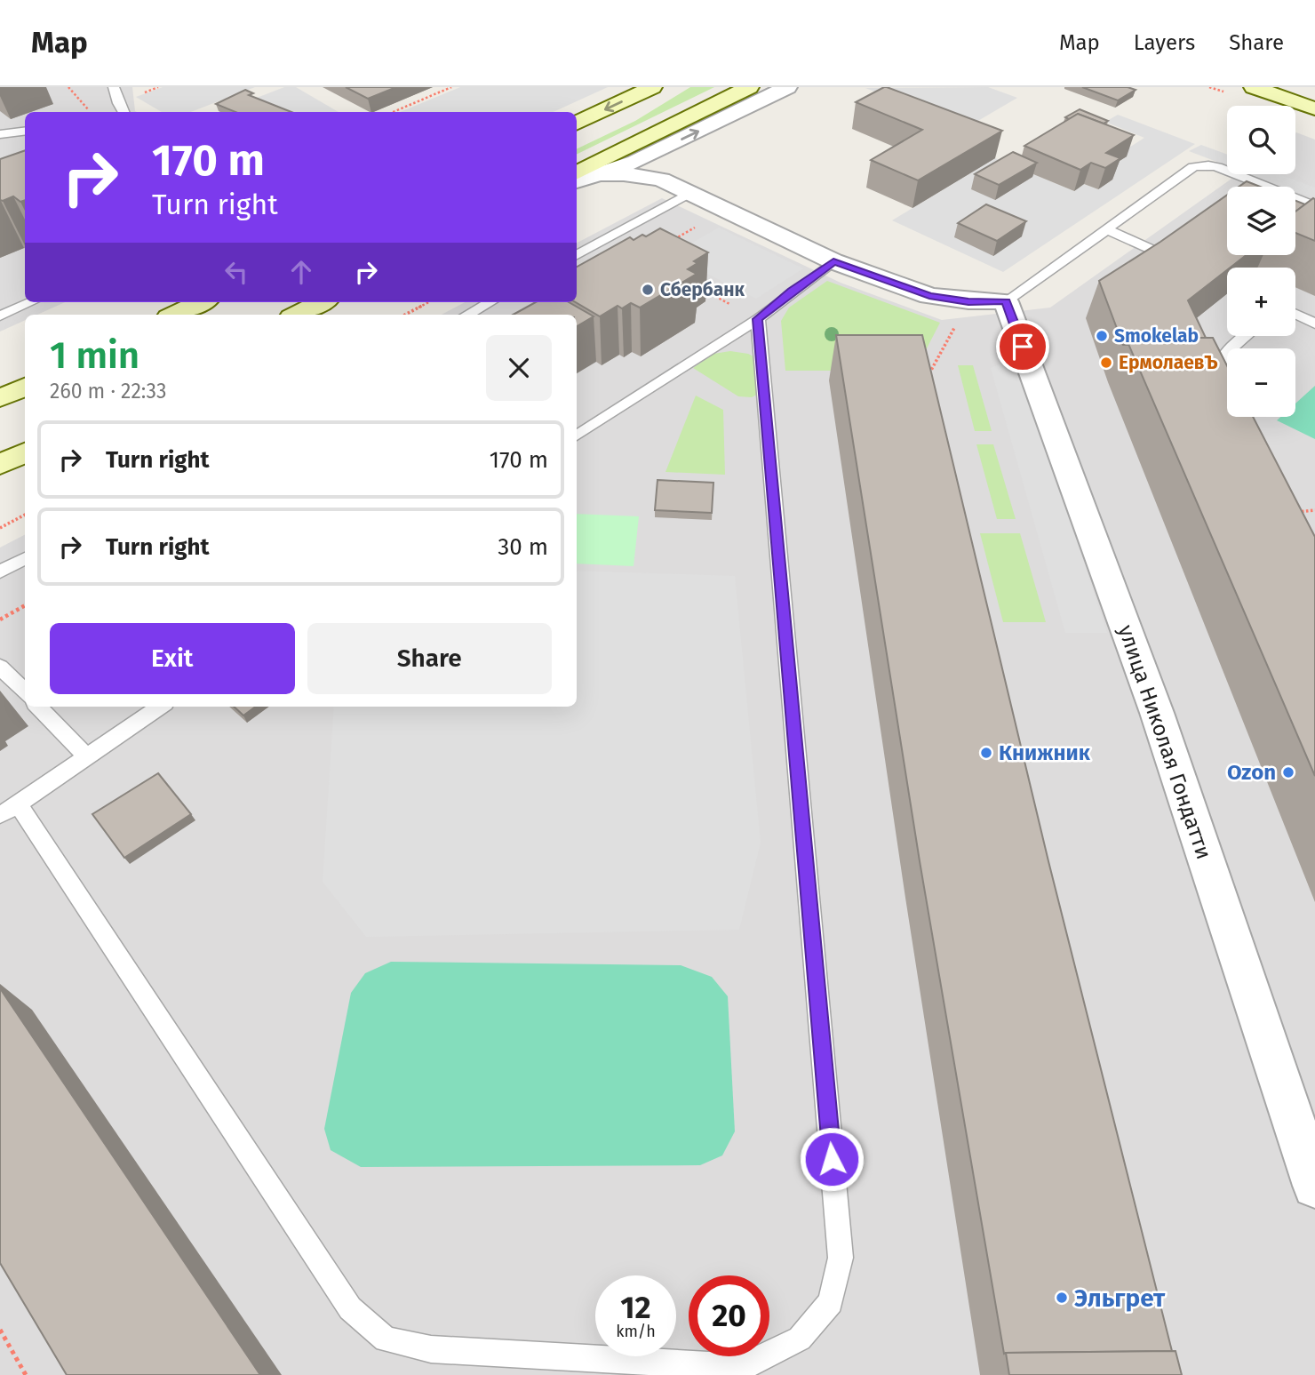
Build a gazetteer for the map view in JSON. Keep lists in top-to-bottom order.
{
  "streets": {
    "street": ["улица Николая Гондатти"]
  },
  "places": [
    "Сбербанк",
    "Smokelab",
    "ЕрмолаевЪ",
    "Книжник",
    "Ozon",
    "Эльгрет"
  ],
  "page": {
    "header": "Map",
    "nav": ["Map", "Layers", "Share"],
    "map_buttons": ["+", "−"],
    "turn": ["170 m", "Turn right"],
    "heading": ["1 min", "260 m · 22:33"],
    "list": [
      {
        "name": "Turn right",
        "value": "170 m"
      },
      {
        "name": "Turn right",
        "value": "30 m"
      }
    ],
    "buttons": ["Exit", "Share"],
    "speed": "12 km/h",
    "limit": "20"
  }
}
